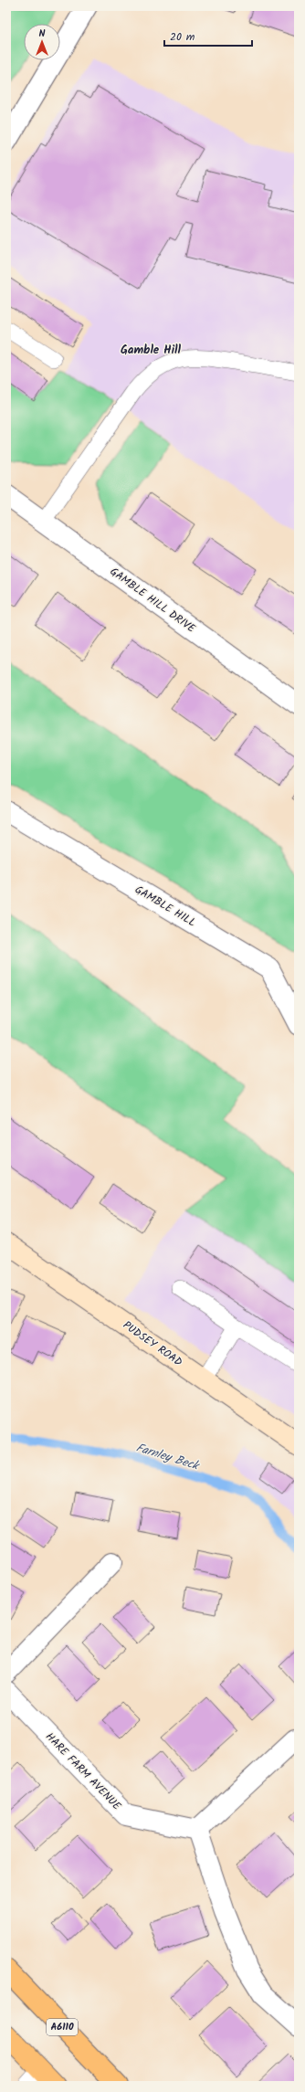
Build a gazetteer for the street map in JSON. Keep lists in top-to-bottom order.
{
  "streets": {
    "highway": ["A6110"],
    "main road": ["PUDSEY ROAD"],
    "street": ["GAMBLE HILL DRIVE", "GAMBLE HILL", "HARE FARM AVENUE"]
  },
  "districts": ["Gamble Hill"],
  "water": ["Farnley Beck"],
  "scale_bar": "20 m",
  "north": "top"
}
